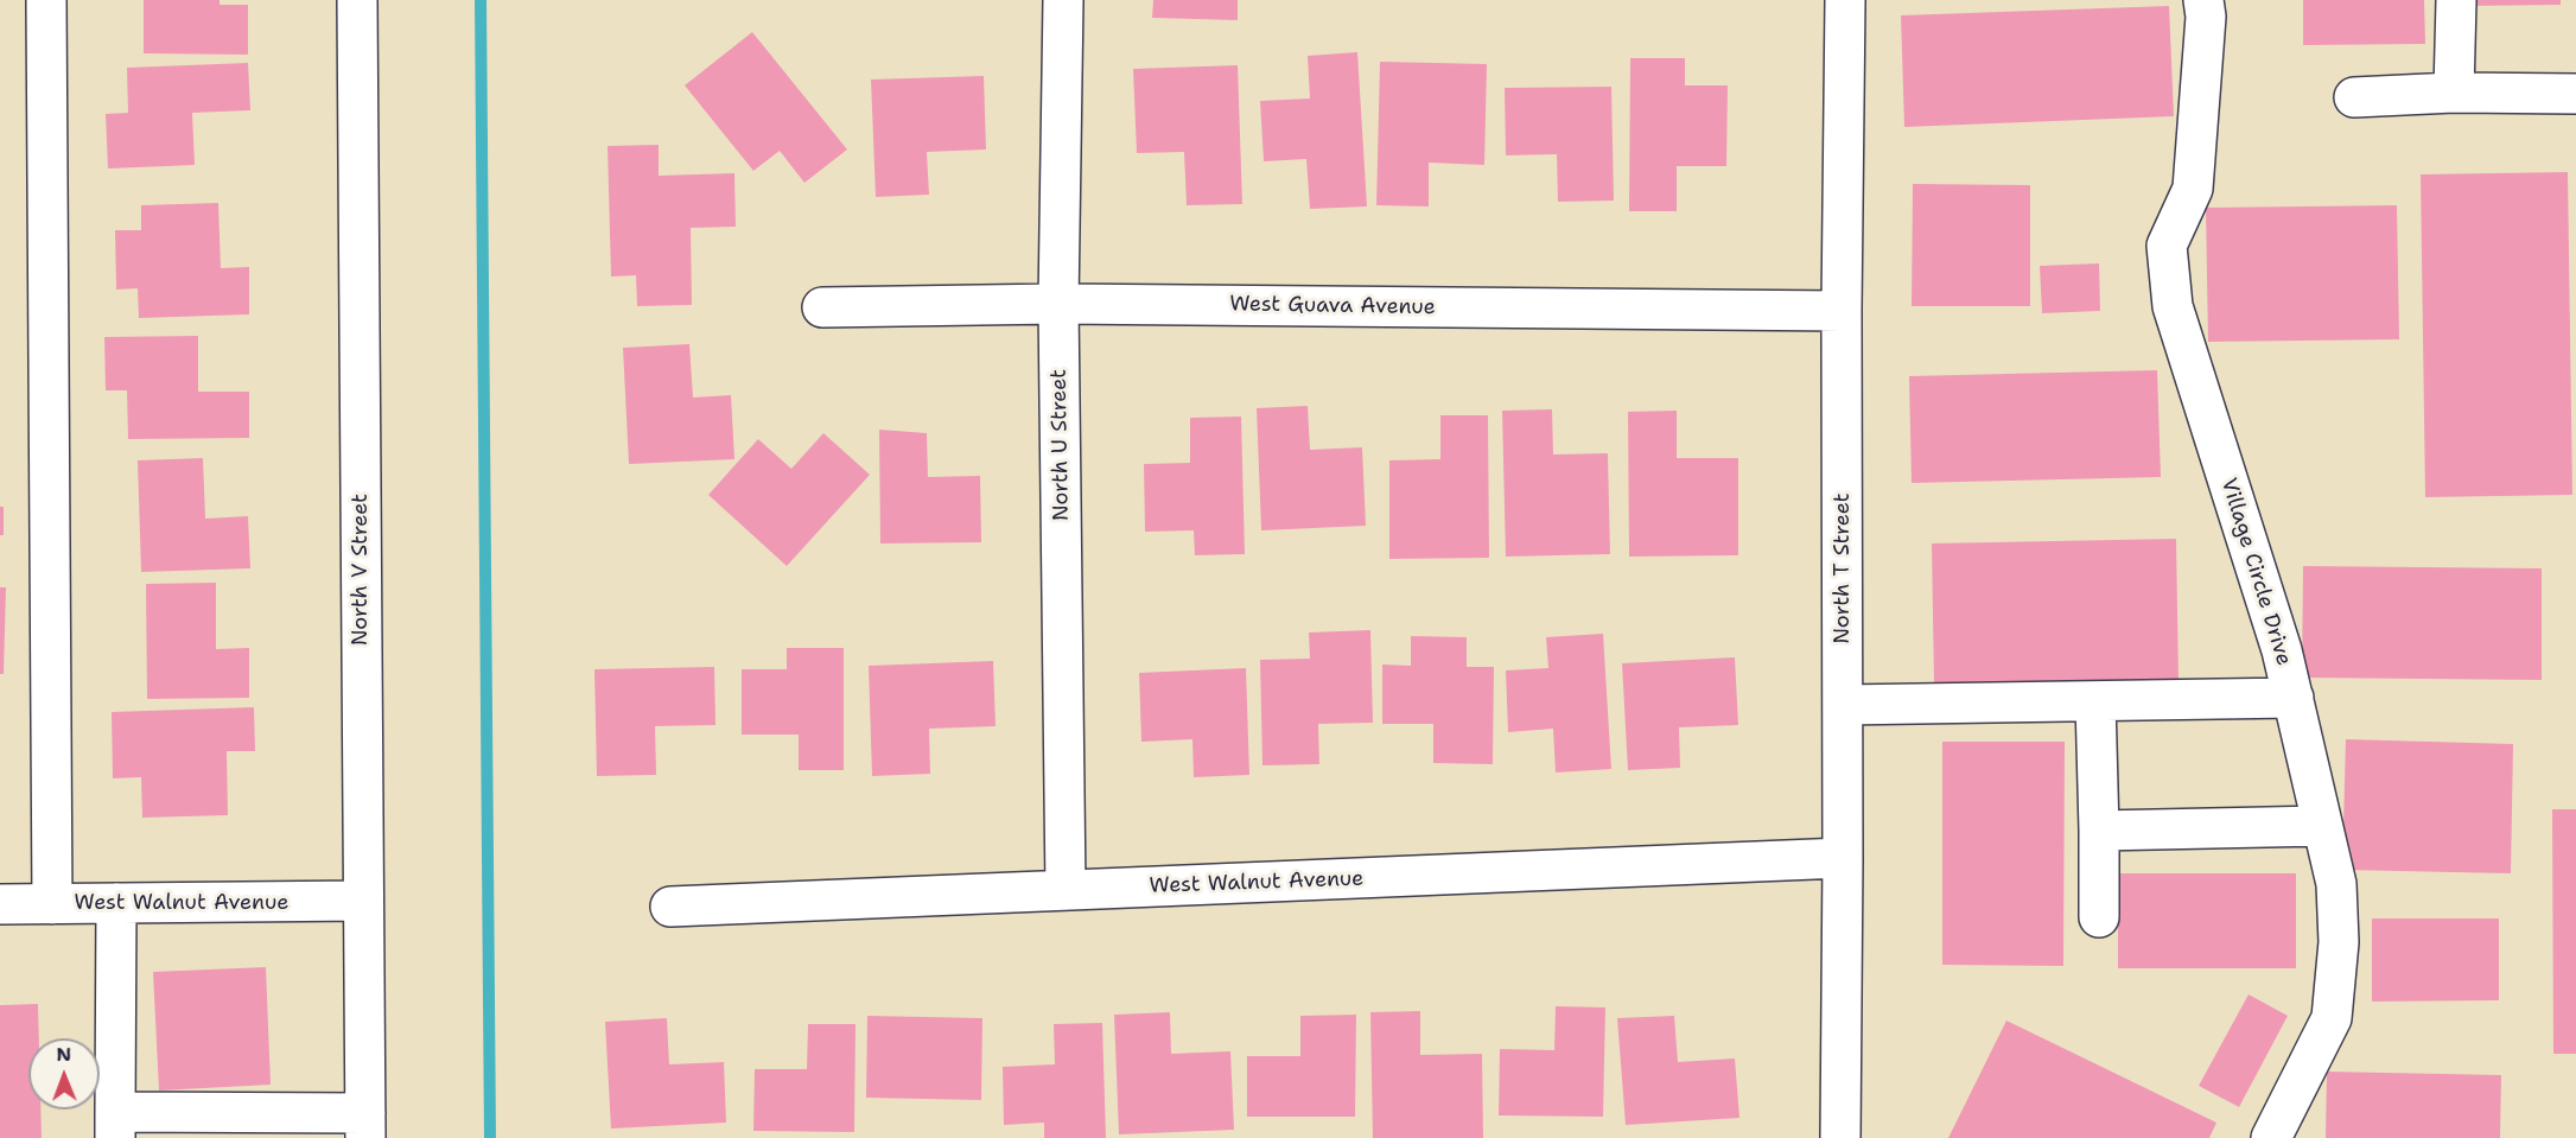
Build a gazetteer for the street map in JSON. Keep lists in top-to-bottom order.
{
  "streets": {
    "street": [
      "West Guava Avenue",
      "North U Street",
      "North T Street",
      "North V Street",
      "Village Circle Drive",
      "West Walnut Avenue"
    ]
  },
  "crossings": [
    ["West Guava Avenue", "North U Street"],
    ["West Guava Avenue", "North T Street"],
    ["North U Street", "West Walnut Avenue"],
    ["North T Street", "West Walnut Avenue"],
    ["North V Street", "West Walnut Avenue"]
  ],
  "north": "top"
}
